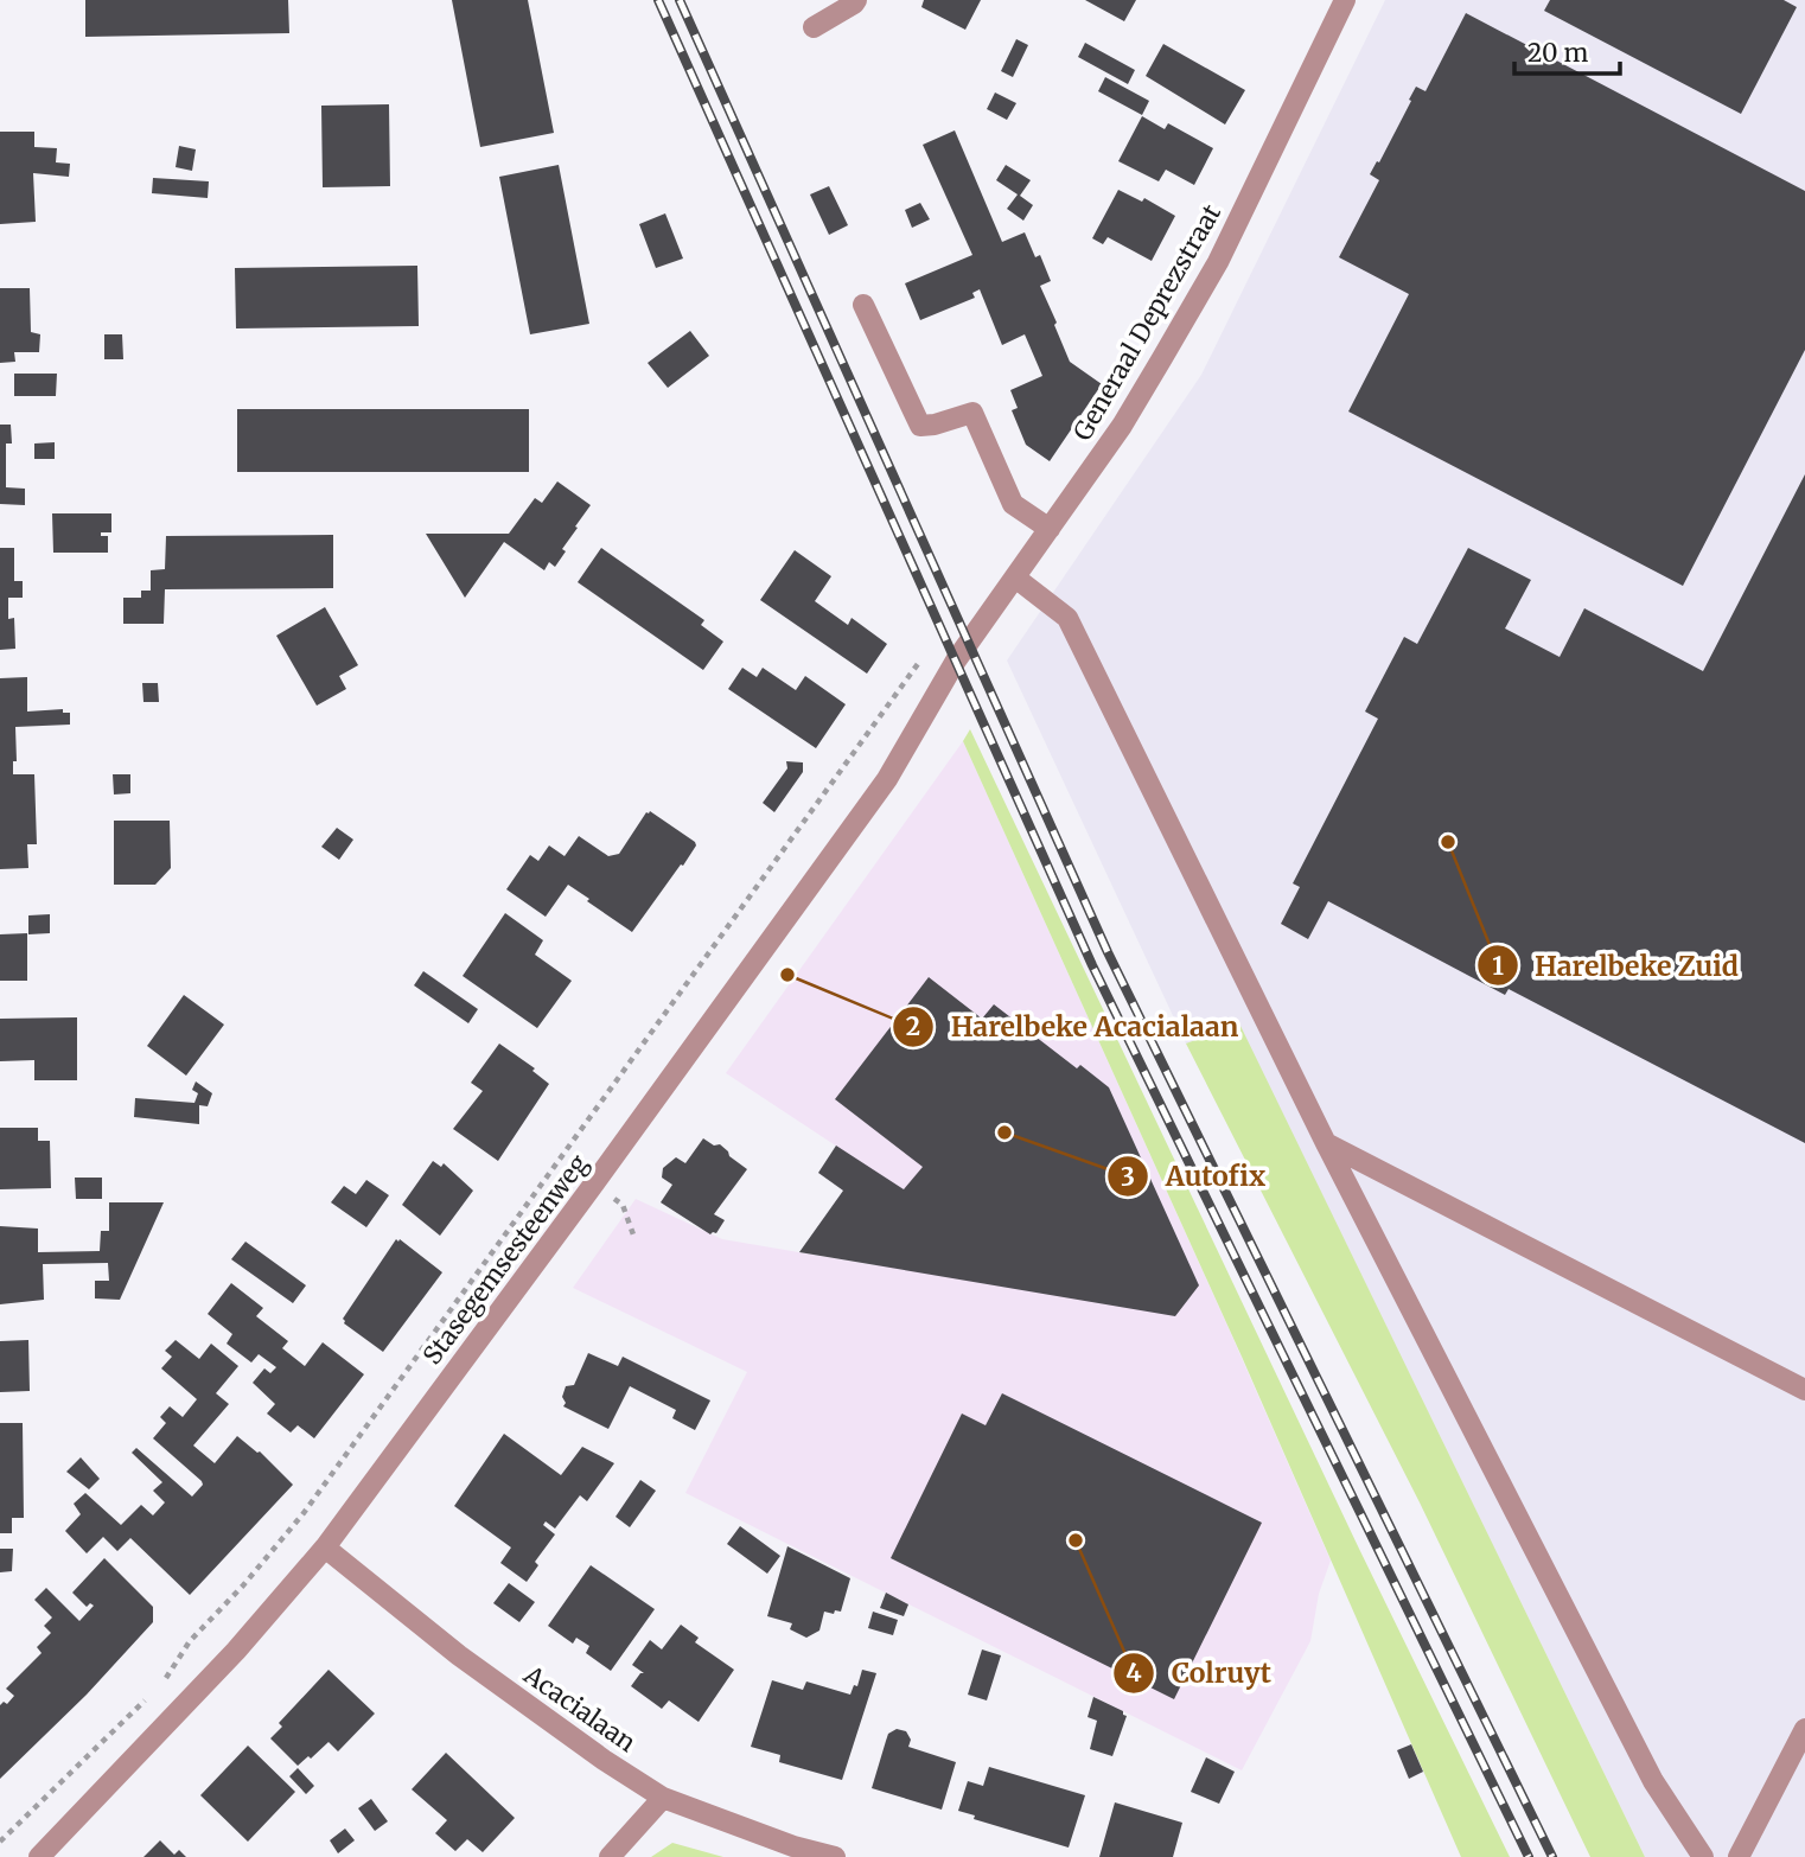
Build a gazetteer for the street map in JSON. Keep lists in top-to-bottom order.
{
  "streets": {
    "street": ["Generaal Deprezstraat", "Stasegemsesteenweg", "Acacialaan"]
  },
  "crossings": [
    ["Generaal Deprezstraat", "Stasegemsesteenweg"],
    ["Stasegemsesteenweg", "Acacialaan"]
  ],
  "places": [
    "Harelbeke Zuid",
    "Harelbeke Acacialaan",
    "Autofix",
    "Colruyt"
  ],
  "scale_bar": "20 m"
}
